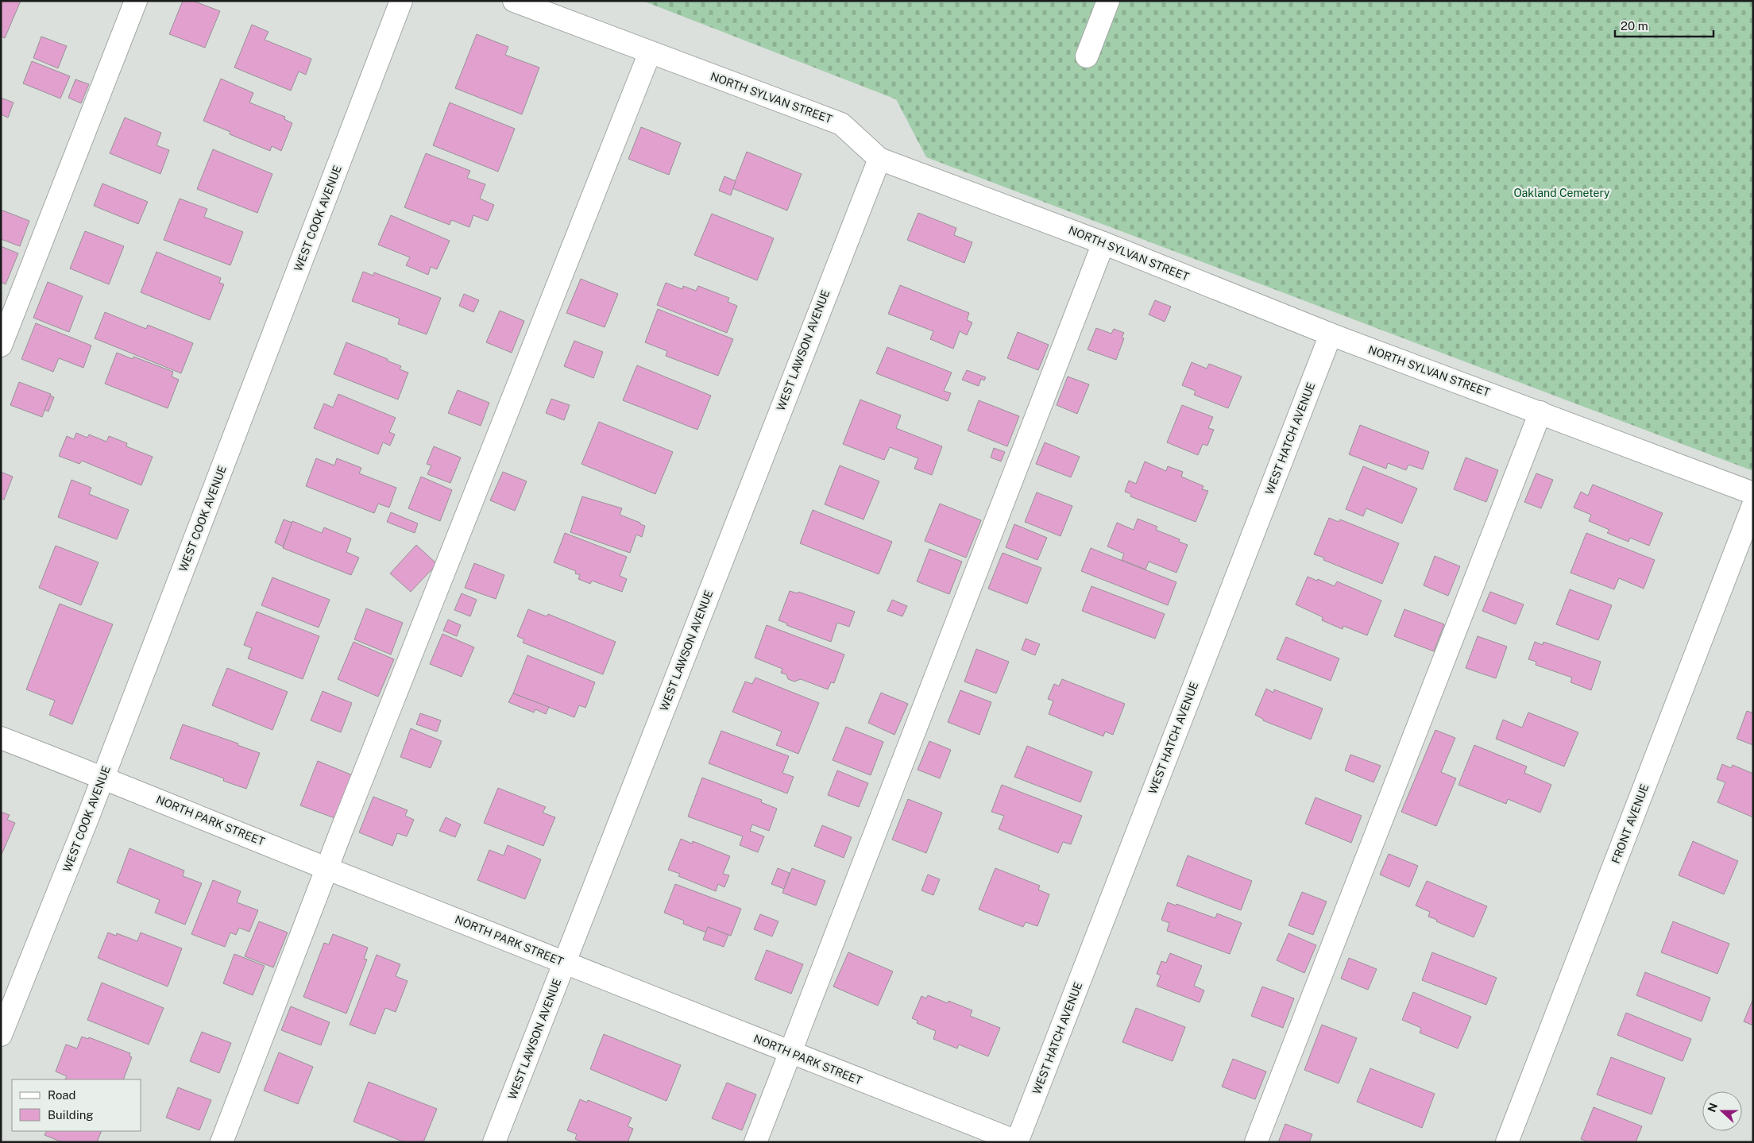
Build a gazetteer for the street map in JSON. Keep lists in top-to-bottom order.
{
  "streets": {
    "street": [
      "NORTH SYLVAN STREET",
      "WEST COOK AVENUE",
      "WEST LAWSON AVENUE",
      "WEST HATCH AVENUE",
      "NORTH PARK STREET",
      "FRONT AVENUE"
    ]
  },
  "crossings": [
    ["NORTH SYLVAN STREET", "WEST LAWSON AVENUE"],
    ["NORTH SYLVAN STREET", "WEST HATCH AVENUE"],
    ["WEST COOK AVENUE", "NORTH PARK STREET"],
    ["WEST LAWSON AVENUE", "NORTH PARK STREET"],
    ["WEST HATCH AVENUE", "NORTH PARK STREET"]
  ],
  "parks": ["Oakland Cemetery"],
  "legend": ["Road", "Building"],
  "scale_bar": "20 m",
  "north": "left"
}
